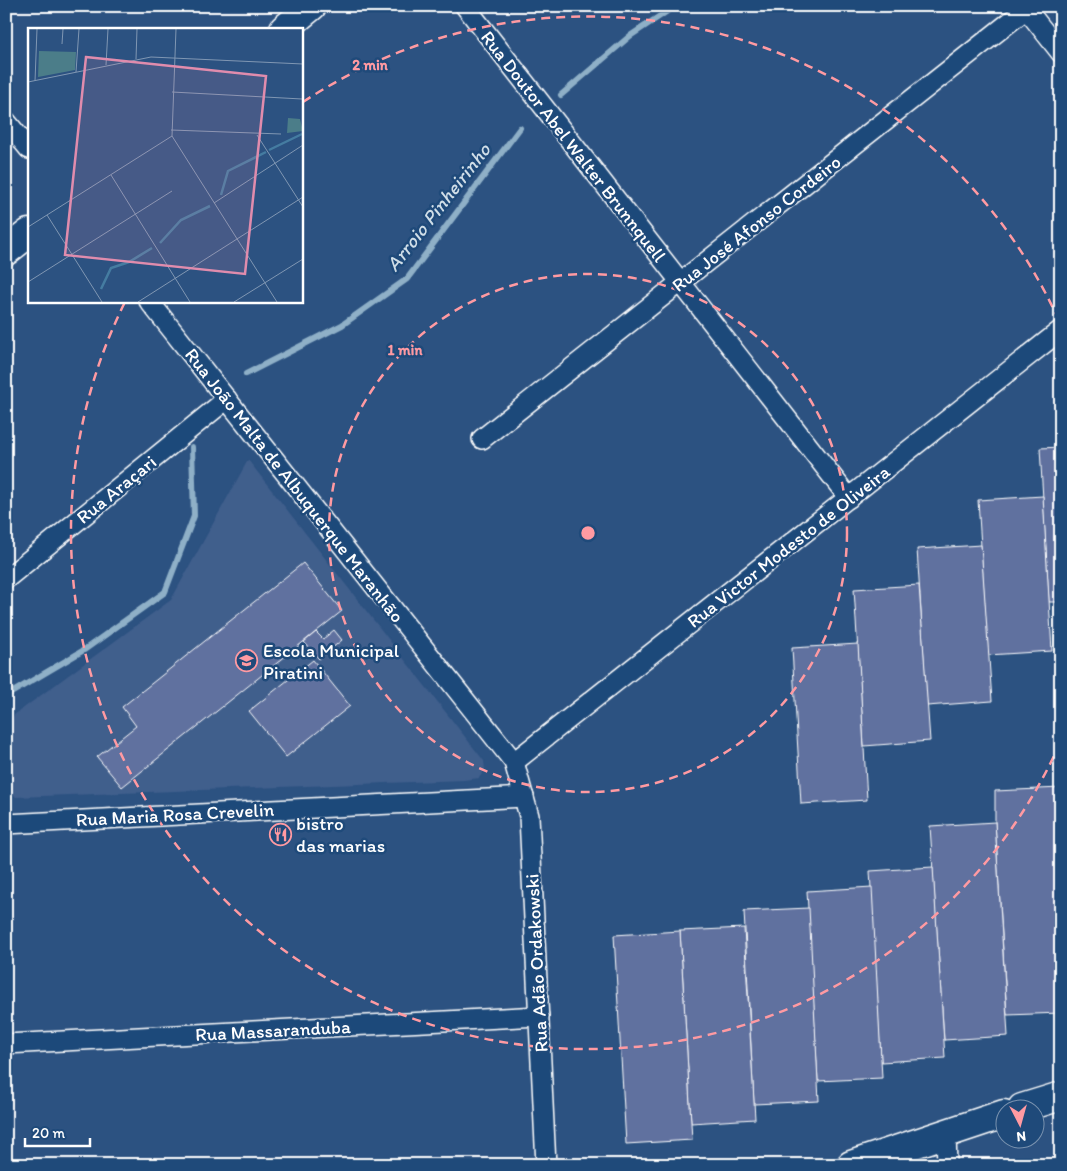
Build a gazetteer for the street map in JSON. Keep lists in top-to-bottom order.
{
  "streets": {
    "street": [
      "Rua Doutor Abel Walter Brunnquell",
      "Rua José Afonso Cordeiro",
      "Rua João Malta de Albuquerque Maranhão",
      "Rua Araçari",
      "Rua Victor Modesto de Oliveira",
      "Rua Maria Rosa Crevelin",
      "Rua Adão Ordakowski",
      "Rua Massaranduba"
    ]
  },
  "crossings": [
    ["Rua Doutor Abel Walter Brunnquell", "Rua José Afonso Cordeiro"],
    ["Rua Doutor Abel Walter Brunnquell", "Rua Victor Modesto de Oliveira"],
    ["Rua João Malta de Albuquerque Maranhão", "Rua Araçari"],
    ["Rua João Malta de Albuquerque Maranhão", "Rua Victor Modesto de Oliveira"],
    ["Rua João Malta de Albuquerque Maranhão", "Rua Adão Ordakowski"],
    ["Rua Victor Modesto de Oliveira", "Rua Adão Ordakowski"],
    ["Rua Maria Rosa Crevelin", "Rua Adão Ordakowski"],
    ["Rua Adão Ordakowski", "Rua Massaranduba"]
  ],
  "water": ["Arroio Pinheirinho"],
  "places": {
    "school or university": ["Escola Municipal Piratini"],
    "restaurant": ["bistro das marias"]
  },
  "scale_bar": "20 m",
  "north": "bottom",
  "rings": ["2 min", "1 min"]
}
